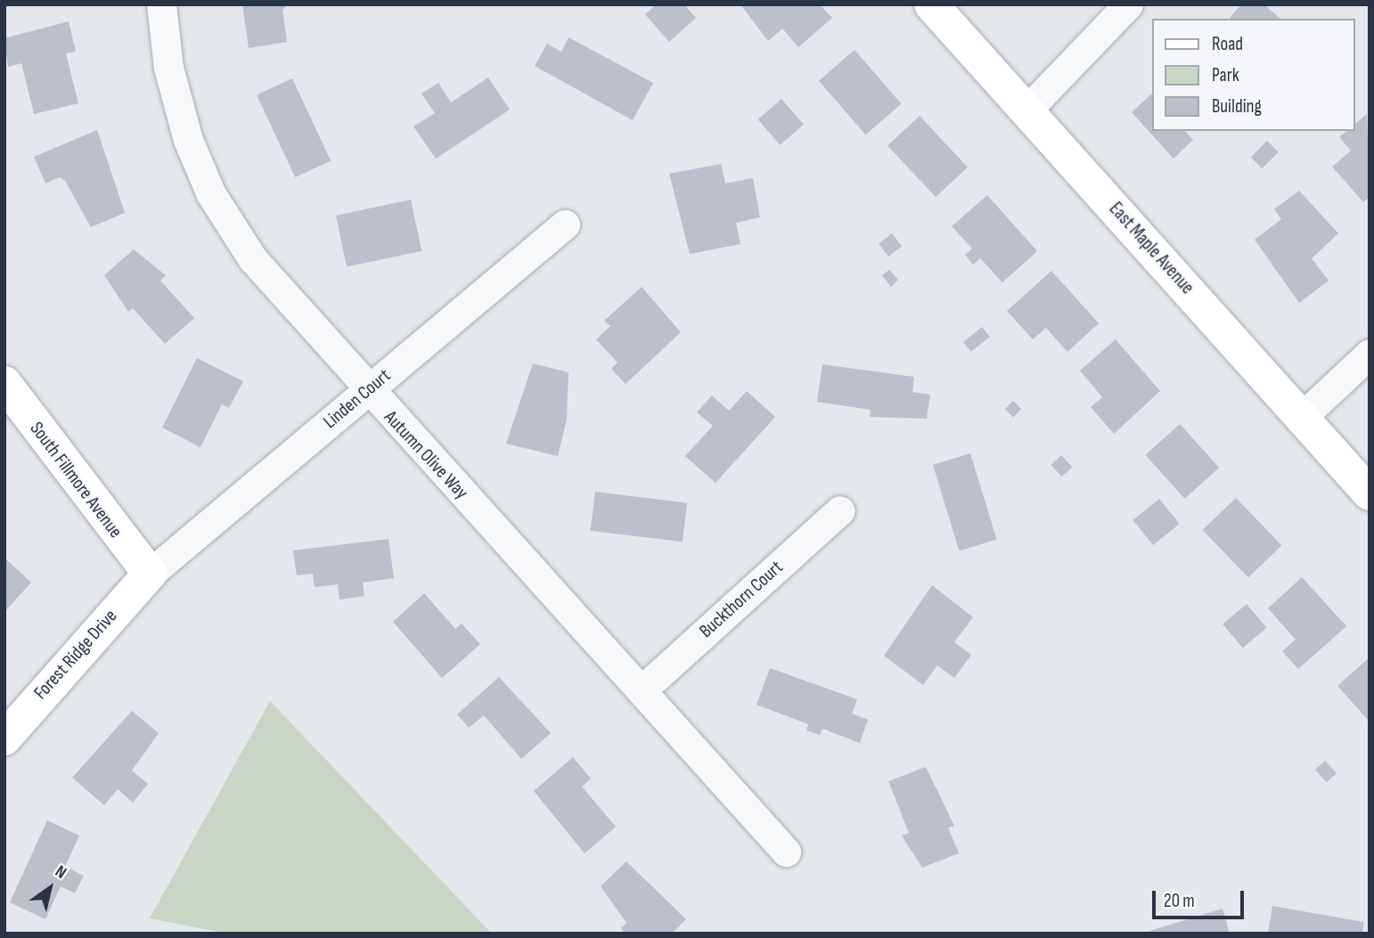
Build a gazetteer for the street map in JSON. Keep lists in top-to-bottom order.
{
  "streets": {
    "main road": ["East Maple Avenue", "South Fillmore Avenue", "Forest Ridge Drive"],
    "street": ["Linden Court", "Autumn Olive Way", "Buckthorn Court"]
  },
  "crossings": [
    ["Linden Court", "Autumn Olive Way"],
    ["Linden Court", "South Fillmore Avenue"],
    ["Linden Court", "Forest Ridge Drive"],
    ["Autumn Olive Way", "Buckthorn Court"],
    ["South Fillmore Avenue", "Forest Ridge Drive"]
  ],
  "legend": ["Road", "Park", "Building"],
  "scale_bar": "20 m",
  "north": "top right"
}
